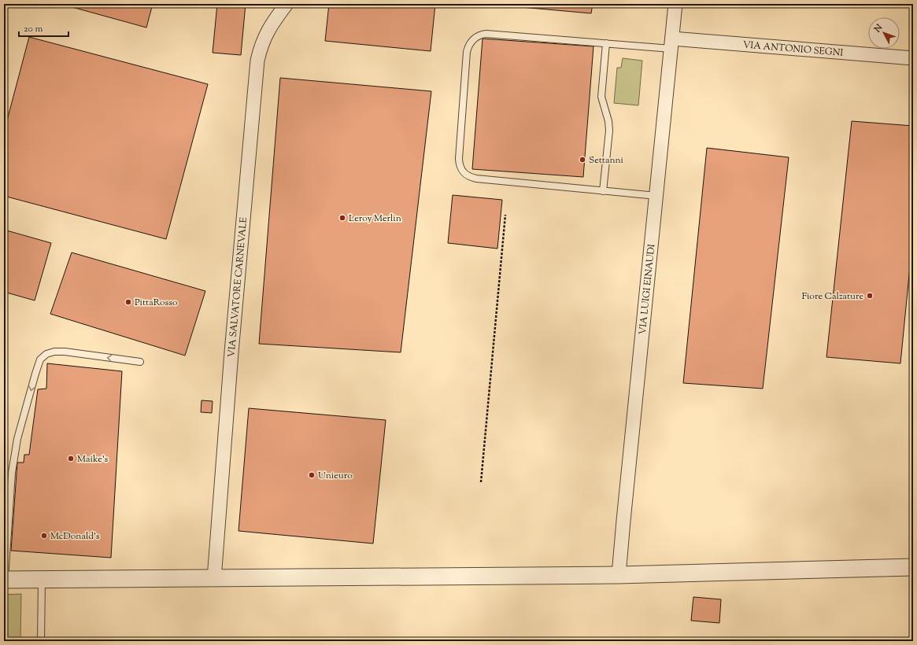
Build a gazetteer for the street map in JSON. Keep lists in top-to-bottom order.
{
  "streets": {
    "street": ["VIA ANTONIO SEGNI", "VIA SALVATORE CARNEVALE", "VIA LUIGI EINAUDI"]
  },
  "crossings": [
    ["VIA ANTONIO SEGNI", "VIA LUIGI EINAUDI"]
  ],
  "places": [
    "Settanni",
    "Leroy Merlin",
    "Fiore Calzature",
    "PittaRosso",
    "Maike's",
    "Unieuro",
    "McDonald's"
  ],
  "scale_bar": "20 m",
  "north": "top left"
}
